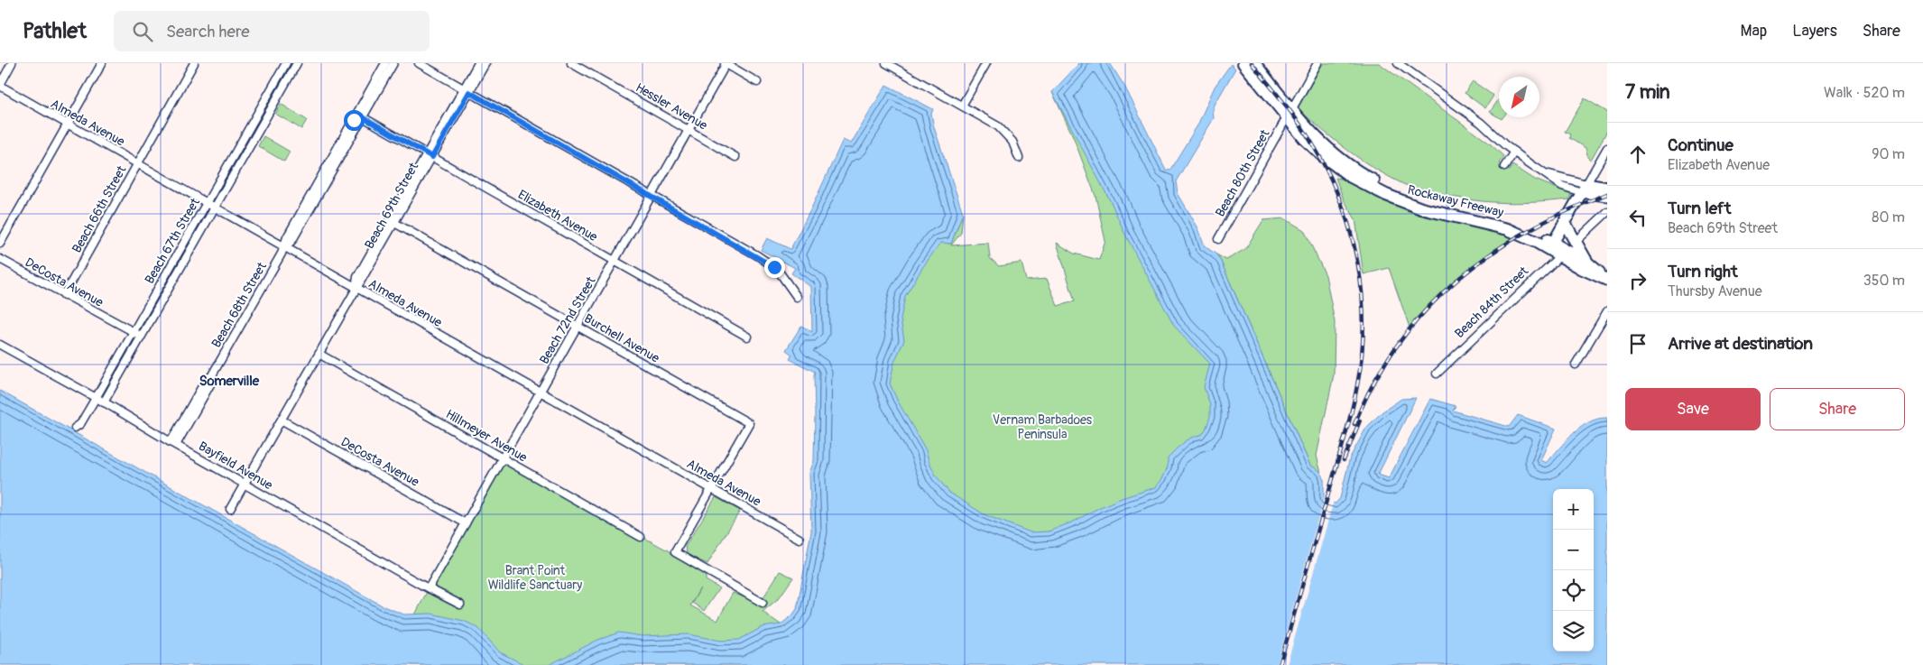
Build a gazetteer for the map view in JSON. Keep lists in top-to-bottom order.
{
  "streets": {
    "main road": ["Rockaway Freeway"],
    "street": [
      "Hessler Avenue",
      "Almeda Avenue",
      "Beach 80th Street",
      "Beach 69th Street",
      "Beach 66th Street",
      "Elizabeth Avenue",
      "Beach 67th Street",
      "DeCosta Avenue",
      "Beach 84th Street",
      "Beach 68th Street",
      "Beach 72nd Street",
      "Burchell Avenue",
      "Hillmeyer Avenue",
      "Bayfield Avenue"
    ]
  },
  "crossings": [
    ["Hessler Avenue", "Beach 72nd Street"],
    ["Almeda Avenue", "Beach 69th Street"],
    ["Almeda Avenue", "Beach 66th Street"],
    ["Almeda Avenue", "Beach 67th Street"],
    ["Almeda Avenue", "Beach 68th Street"],
    ["Almeda Avenue", "Beach 72nd Street"],
    ["Almeda Avenue", "Burchell Avenue"],
    ["Beach 80th Street", "Rockaway Freeway"],
    ["Rockaway Freeway", "Beach 84th Street"],
    ["Beach 69th Street", "Elizabeth Avenue"],
    ["Beach 69th Street", "DeCosta Avenue"],
    ["Beach 69th Street", "Burchell Avenue"],
    ["Beach 69th Street", "Hillmeyer Avenue"],
    ["Beach 69th Street", "Bayfield Avenue"],
    ["Beach 66th Street", "DeCosta Avenue"],
    ["Elizabeth Avenue", "Beach 68th Street"],
    ["Elizabeth Avenue", "Beach 72nd Street"],
    ["Beach 67th Street", "DeCosta Avenue"],
    ["Beach 67th Street", "Bayfield Avenue"],
    ["DeCosta Avenue", "Beach 72nd Street"],
    ["Beach 68th Street", "Bayfield Avenue"],
    ["Beach 72nd Street", "Burchell Avenue"],
    ["Beach 72nd Street", "Hillmeyer Avenue"],
    ["Beach 72nd Street", "Bayfield Avenue"]
  ],
  "districts": ["Somerville"],
  "parks": ["Vernam Barbadoes Peninsula", "Brant Point Wildlife Sanctuary"],
  "north": "bottom left",
  "page": {
    "header": "Pathlet",
    "search": "Search here",
    "nav": ["Map", "Layers", "Share"],
    "heading": ["7 min", "Walk · 520 m"],
    "list": [
      ["Continue", "Elizabeth Avenue", "90 m"],
      ["Turn left", "Beach 69th Street", "80 m"],
      ["Turn right", "Thursby Avenue", "350 m"],
      "Arrive at destination"
    ],
    "buttons": ["Save", "Share"],
    "map_buttons": ["+", "−"]
  }
}
